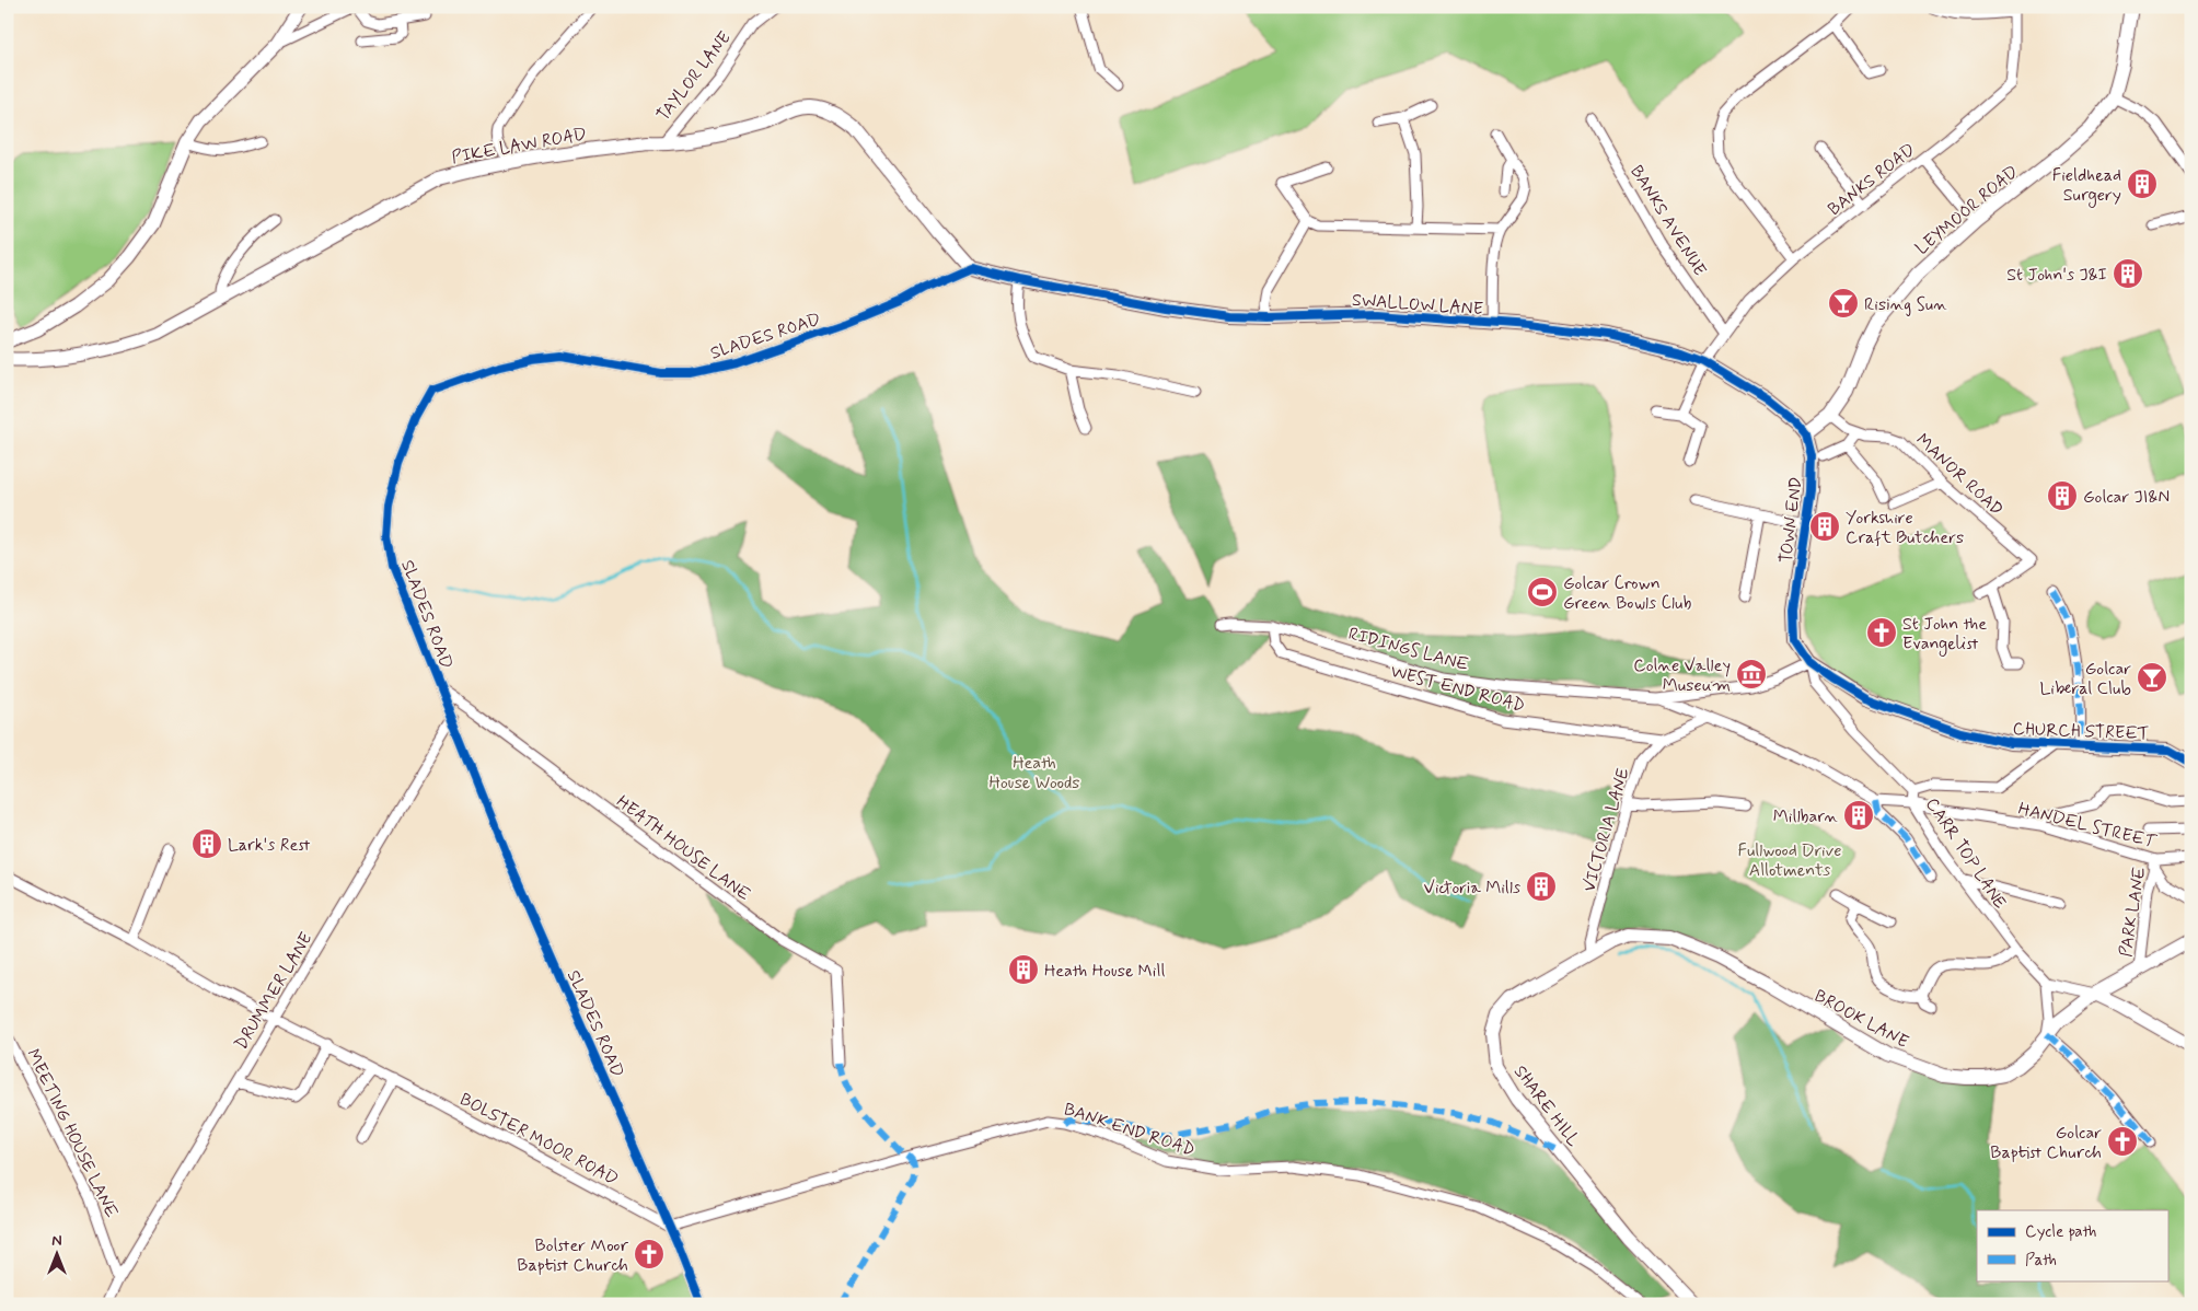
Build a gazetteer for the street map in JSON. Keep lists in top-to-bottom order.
{
  "streets": {
    "street": [
      "TAYLOR LANE",
      "PIKE LAW ROAD",
      "BANKS ROAD",
      "LEYMOOR ROAD",
      "BANKS AVENUE",
      "SWALLOW LANE",
      "SLADES ROAD",
      "MANOR ROAD",
      "TOWN END",
      "RIDINGS LANE",
      "WEST END ROAD",
      "CHURCH STREET",
      "HANDEL STREET",
      "VICTORIA LANE",
      "HEATH HOUSE LANE",
      "CARR TOP LANE",
      "PARK LANE",
      "DRUMMER LANE",
      "BROOK LANE",
      "SHARE HILL",
      "BANK END ROAD",
      "MEETING HOUSE LANE",
      "BOLSTER MOOR ROAD"
    ]
  },
  "crossings": [
    ["TAYLOR LANE", "PIKE LAW ROAD"],
    ["PIKE LAW ROAD", "SWALLOW LANE"],
    ["PIKE LAW ROAD", "SLADES ROAD"],
    ["BANKS ROAD", "BANKS AVENUE"],
    ["BANKS ROAD", "SWALLOW LANE"],
    ["LEYMOOR ROAD", "SWALLOW LANE"],
    ["LEYMOOR ROAD", "MANOR ROAD"],
    ["LEYMOOR ROAD", "TOWN END"],
    ["SWALLOW LANE", "SLADES ROAD"],
    ["SWALLOW LANE", "TOWN END"],
    ["SLADES ROAD", "HEATH HOUSE LANE"],
    ["SLADES ROAD", "DRUMMER LANE"],
    ["SLADES ROAD", "BANK END ROAD"],
    ["SLADES ROAD", "BOLSTER MOOR ROAD"],
    ["TOWN END", "CHURCH STREET"],
    ["RIDINGS LANE", "WEST END ROAD"],
    ["WEST END ROAD", "VICTORIA LANE"],
    ["CHURCH STREET", "CARR TOP LANE"],
    ["HANDEL STREET", "CARR TOP LANE"],
    ["HANDEL STREET", "PARK LANE"],
    ["VICTORIA LANE", "SHARE HILL"],
    ["PARK LANE", "BROOK LANE"],
    ["DRUMMER LANE", "MEETING HOUSE LANE"],
    ["DRUMMER LANE", "BOLSTER MOOR ROAD"],
    ["BROOK LANE", "SHARE HILL"],
    ["BANK END ROAD", "BOLSTER MOOR ROAD"]
  ],
  "parks": ["Heath House Woods", "Fullwood Drive Allotments"],
  "places": {
    "building": [
      "Fieldhead Surgery",
      "St John's J&I",
      "Golcar JI&N",
      "Yorkshire Craft Butchers",
      "Millbarn",
      "Lark's Rest",
      "Victoria Mills",
      "Heath House Mill"
    ],
    "bar": ["Rising Sun", "Golcar Liberal Club"],
    "sports": ["Golcar Crown Green Bowls Club"],
    "church": ["St John the Evangelist", "Golcar Baptist Church", "Bolster Moor Baptist Church"],
    "museum": ["Colne Valley Museum"]
  },
  "legend": ["Cycle path", "Path"],
  "north": "top"
}
